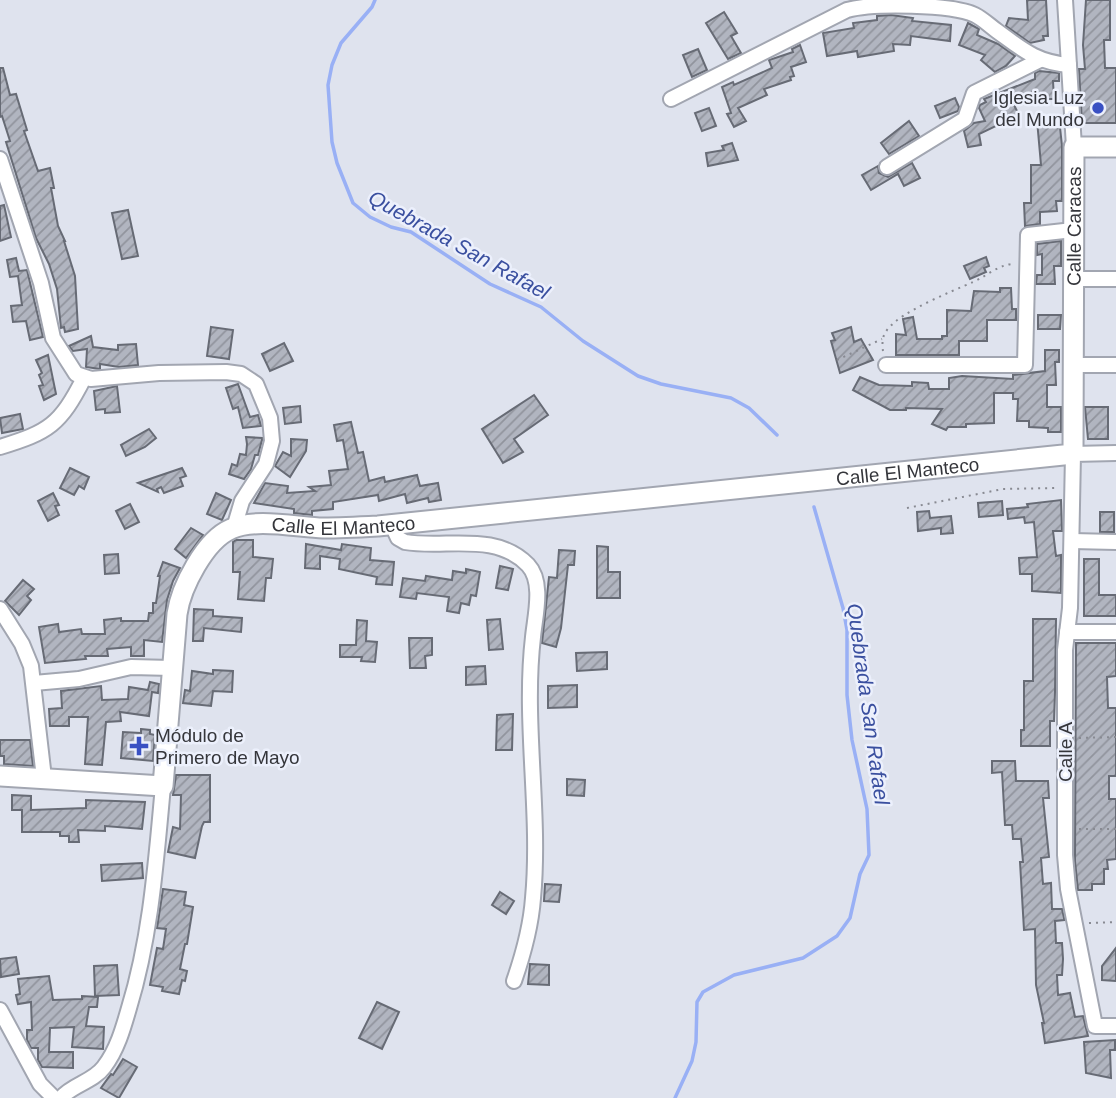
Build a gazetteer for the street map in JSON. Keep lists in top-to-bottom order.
{
  "streets": {
    "street": ["Calle Caracas", "Calle El Manteco", "Calle A"]
  },
  "crossings": [
    ["Calle Caracas", "Calle El Manteco"],
    ["Calle Caracas", "Calle A"],
    ["Calle El Manteco", "Calle A"]
  ],
  "water": ["Quebrada San Rafael"],
  "places": {
    "other": ["Iglesia Luz del Mundo"],
    "health": ["Módulo de Primero de Mayo"]
  }
}
